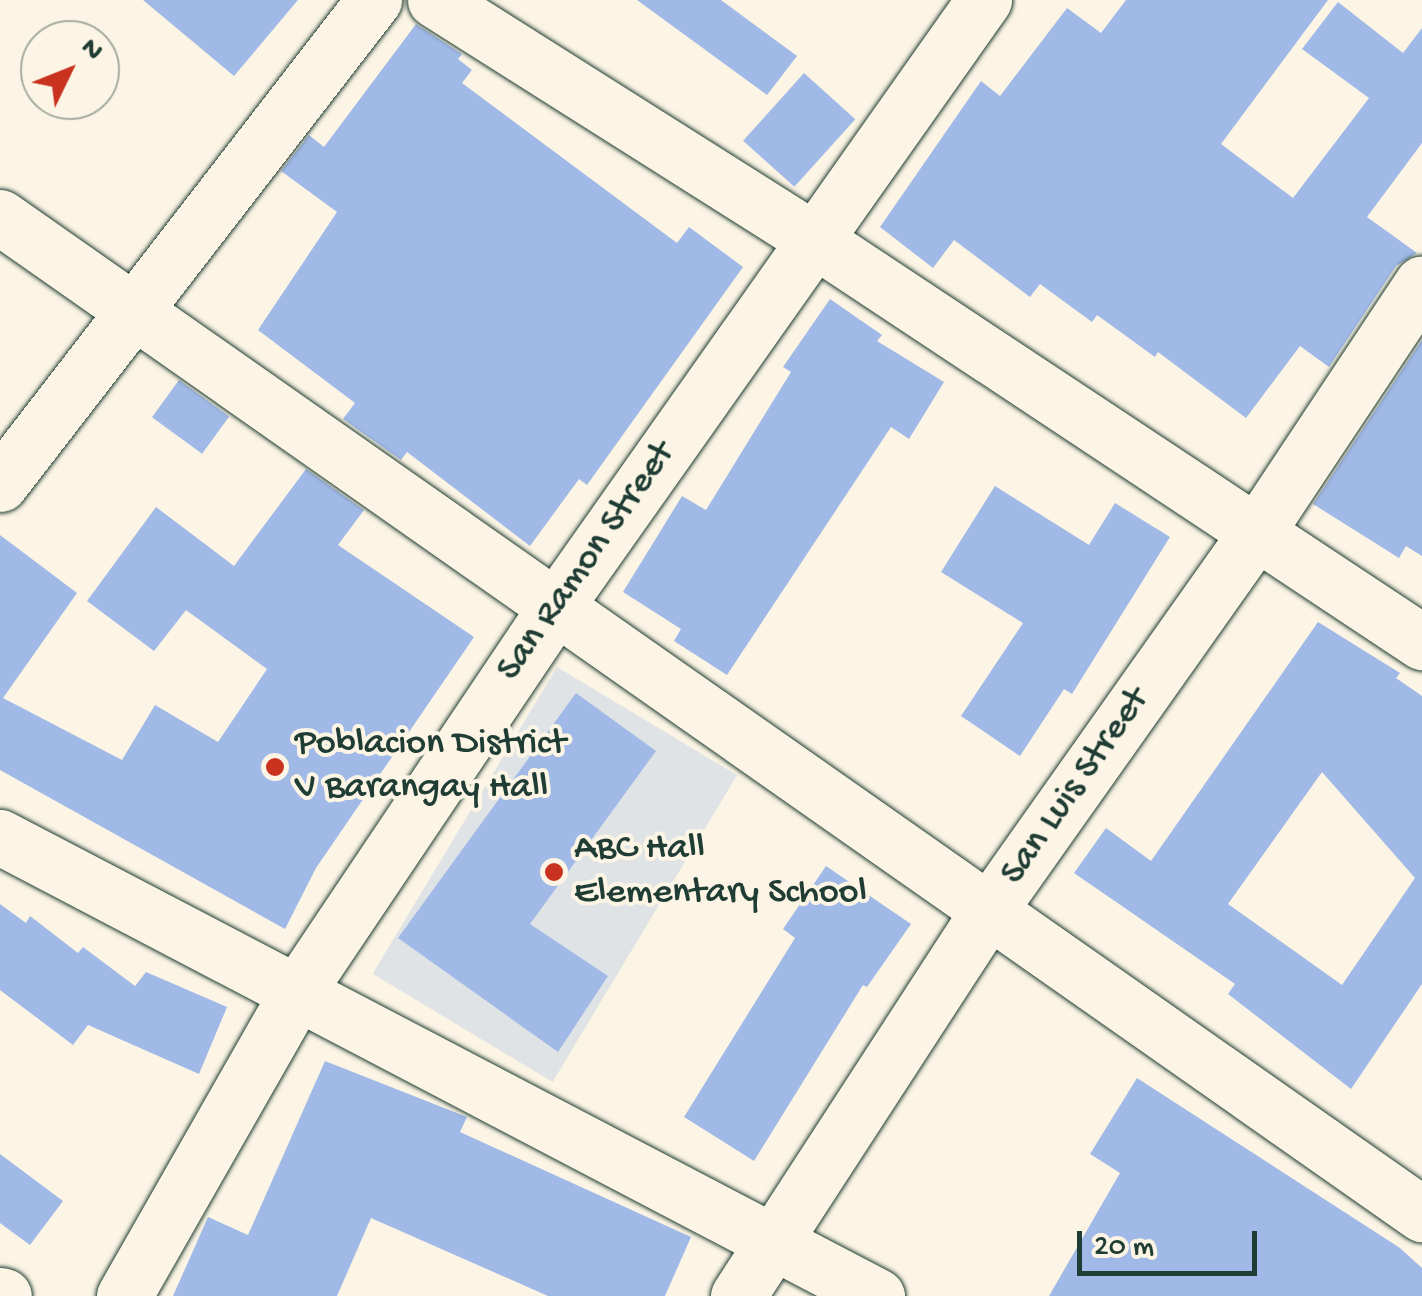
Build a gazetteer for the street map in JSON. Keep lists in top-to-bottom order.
{
  "streets": {
    "street": ["San Ramon Street", "San Luis Street"]
  },
  "places": ["Poblacion District V Barangay Hall", "ABC Hall Elementary School"],
  "scale_bar": "20 m",
  "north": "top right"
}
